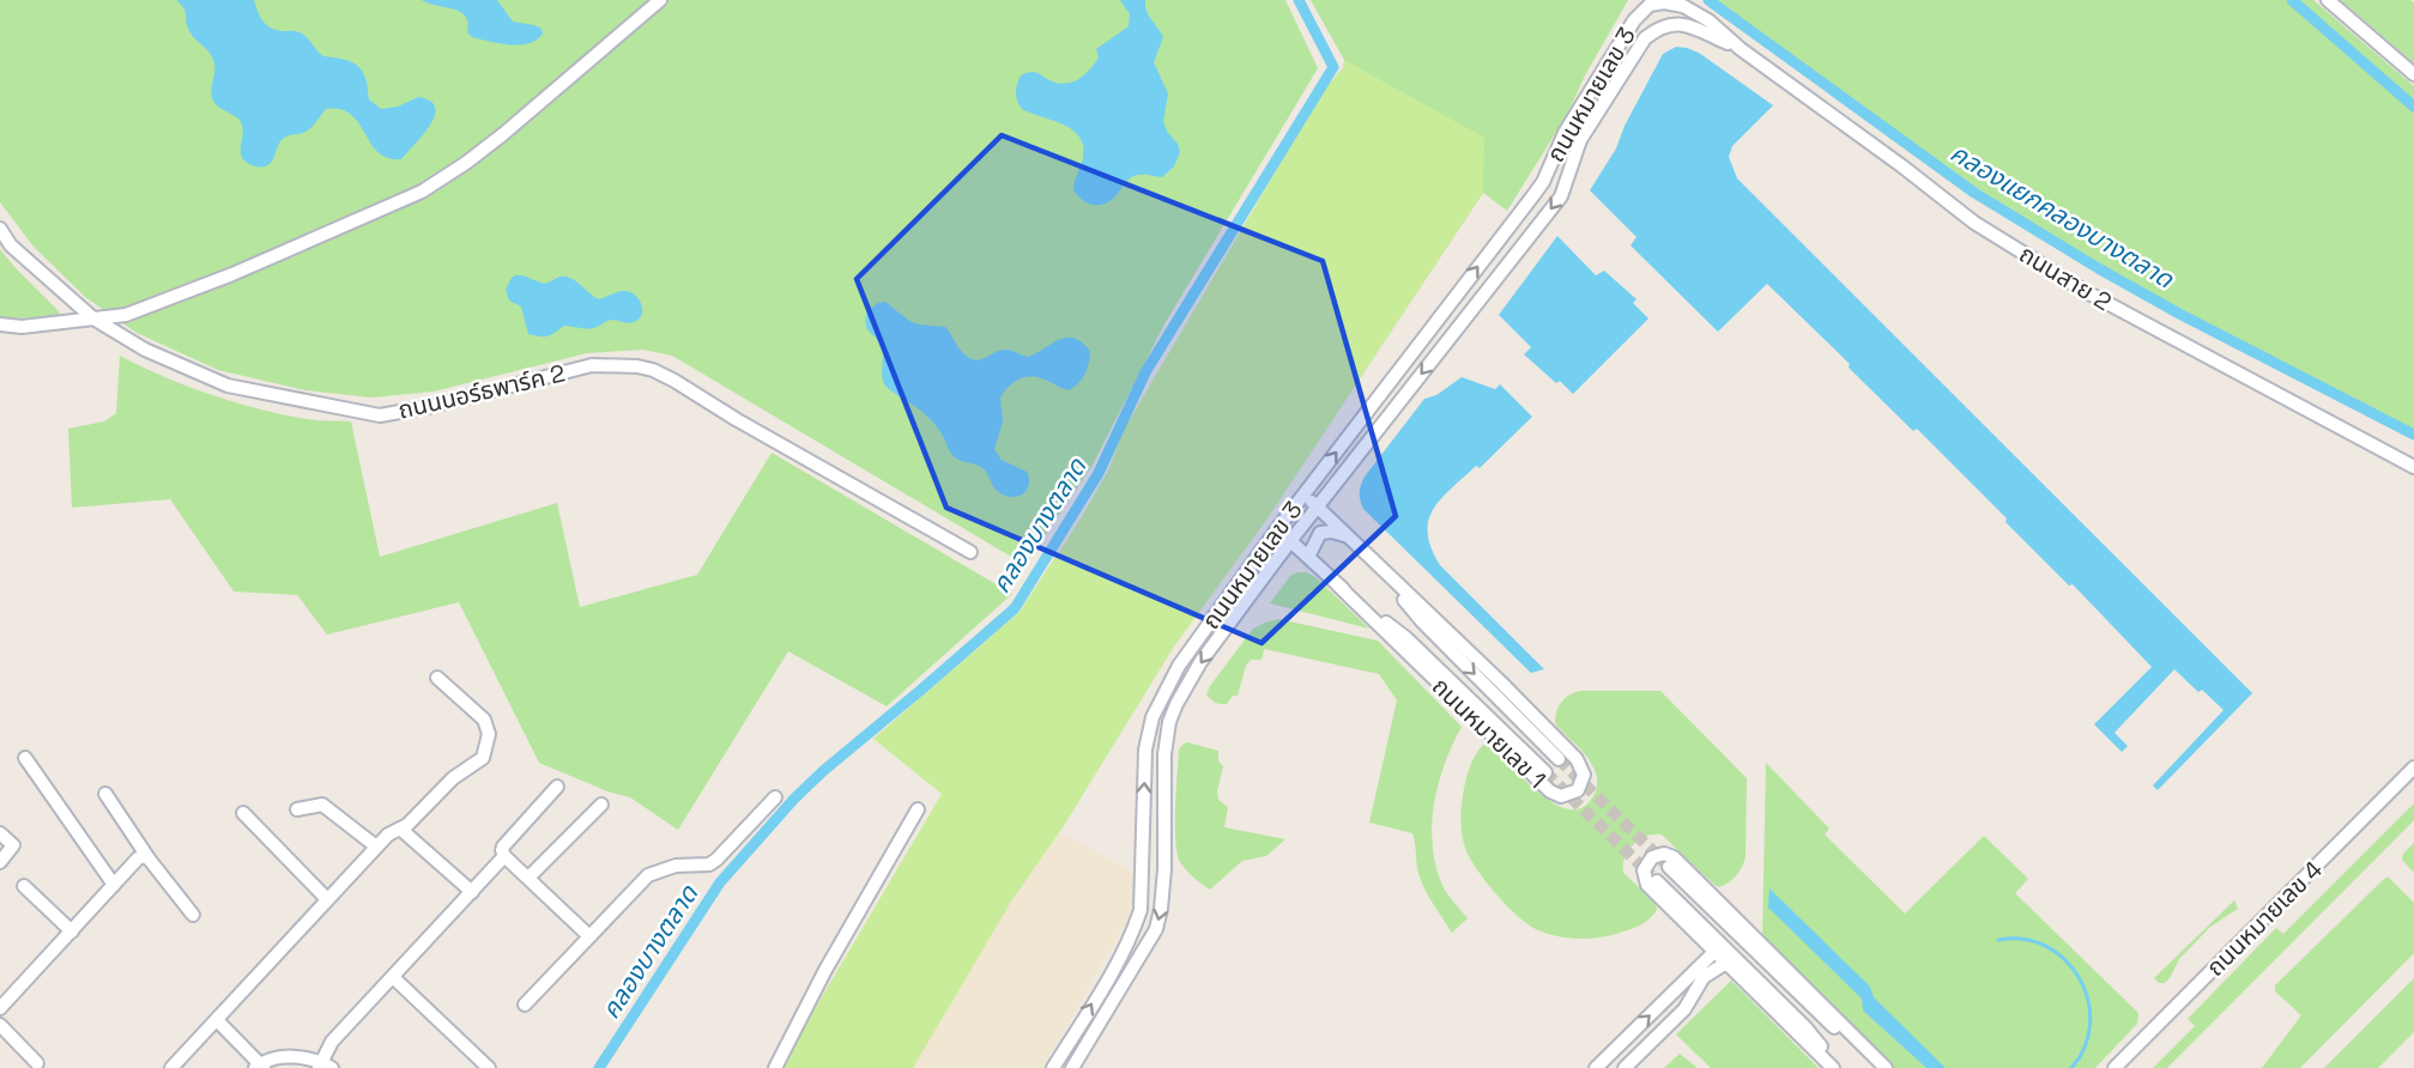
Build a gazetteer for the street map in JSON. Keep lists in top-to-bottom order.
{
  "streets": {
    "street": [
      "ถนนหมายเลข 3",
      "ถนนสาย 2",
      "ถนนนอร์ธพาร์ค 2",
      "ถนนหมายเลข 1",
      "ถนนหมายเลข 4"
    ]
  },
  "crossings": [
    ["ถนนหมายเลข 3", "ถนนสาย 2"],
    ["ถนนหมายเลข 3", "ถนนหมายเลข 1"]
  ],
  "water": ["คลองแยกคลองบางตลาด", "คลองบางตลาด"]
}
